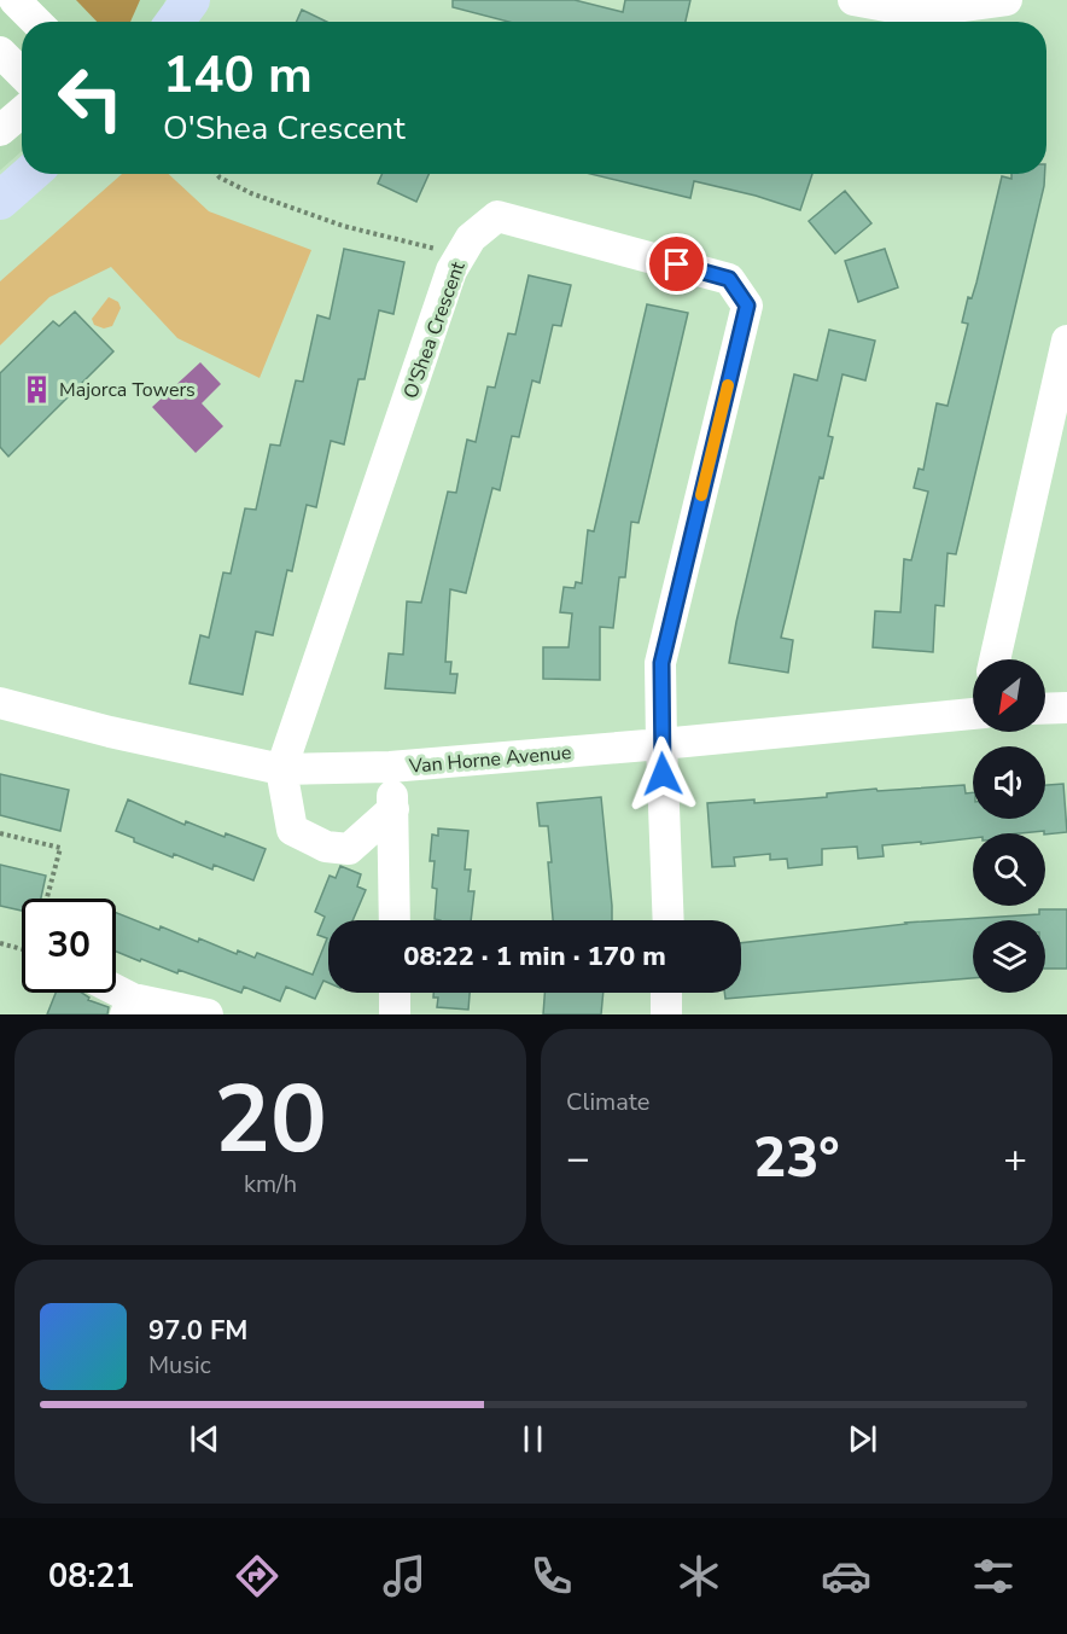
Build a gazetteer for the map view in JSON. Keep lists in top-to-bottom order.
{
  "streets": {
    "street": ["O'Shea Crescent", "Van Horne Avenue"]
  },
  "crossings": [
    ["O'Shea Crescent", "Van Horne Avenue"]
  ],
  "places": {
    "building": ["Majorca Towers"]
  },
  "north": "bottom left",
  "page": {
    "turn": ["140 m", "O'Shea Crescent"],
    "limit": "30",
    "trip": "08:22 · 1 min · 170 m",
    "tile": [
      ["20", "km/h"],
      "Climate"
    ],
    "heat": ["−", "23°", "+"],
    "song": ["97.0 FM", "Music"],
    "tabs": "08:21"
  }
}
